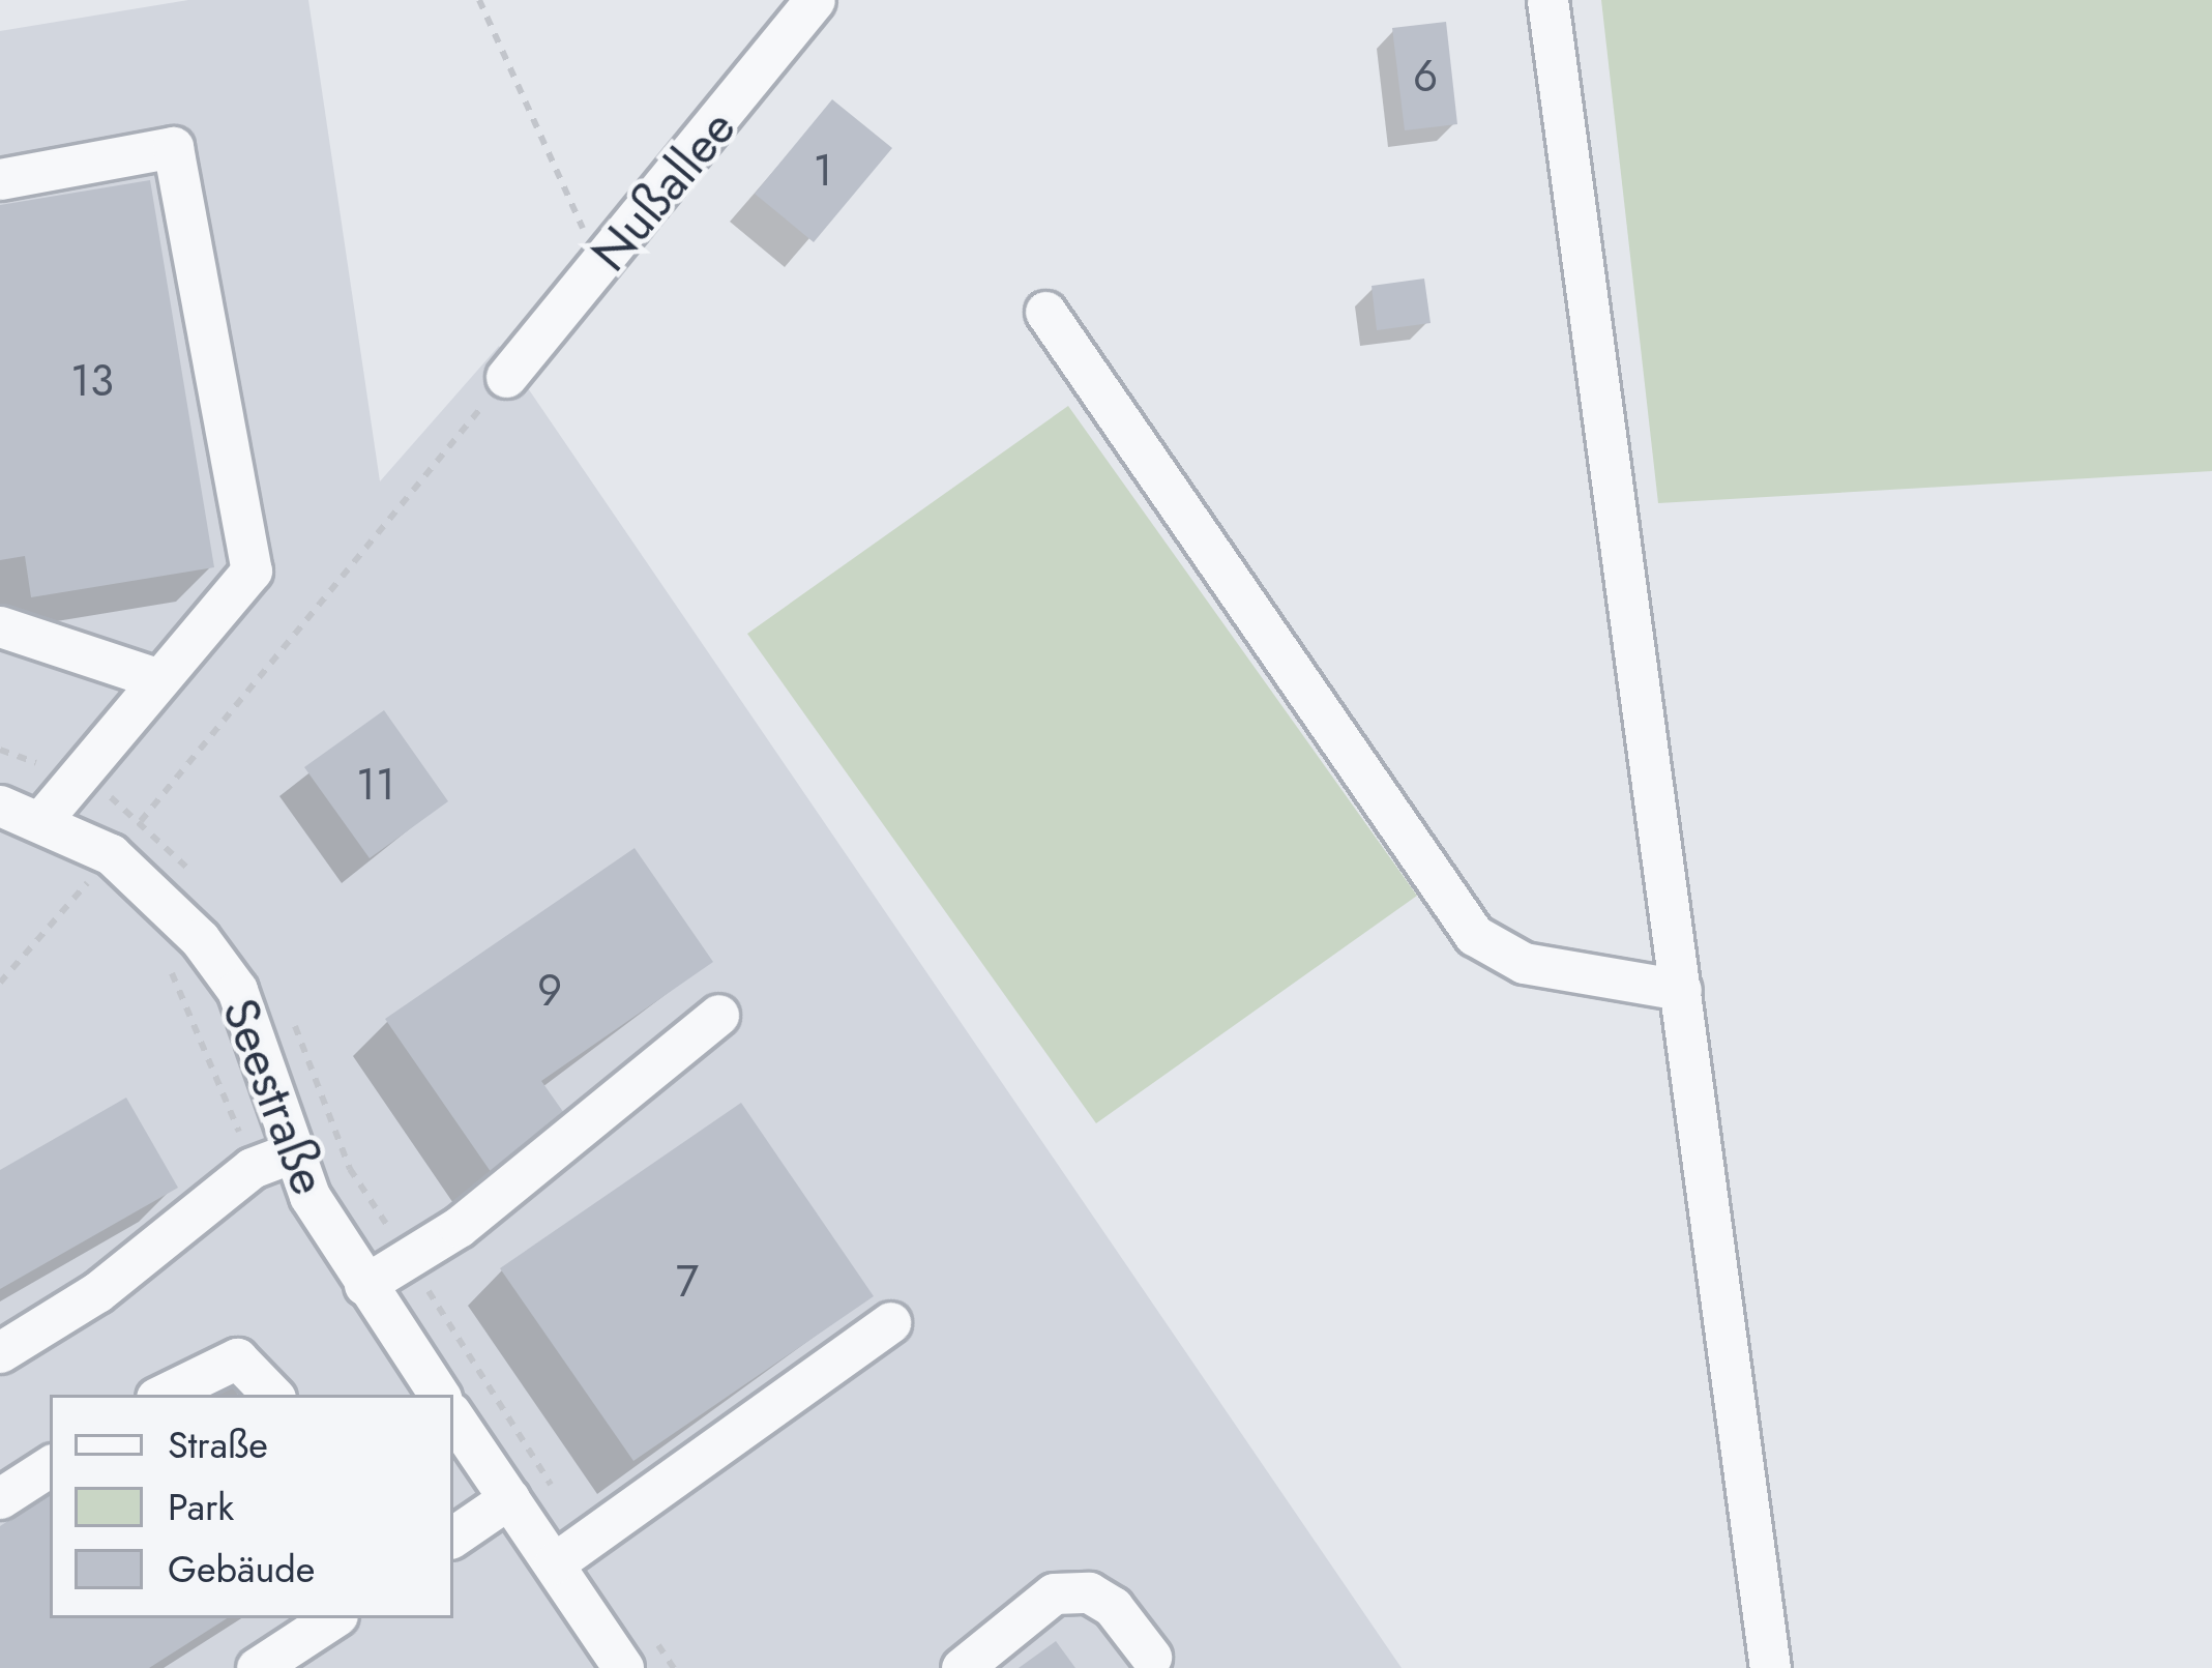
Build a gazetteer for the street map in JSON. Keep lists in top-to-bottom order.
{
  "streets": {
    "street": ["Nußallee", "Seestraße"]
  },
  "house_numbers": [
    "6",
    "1",
    "13",
    "11",
    "9",
    "7"
  ],
  "legend": ["Straße", "Park", "Gebäude"]
}
